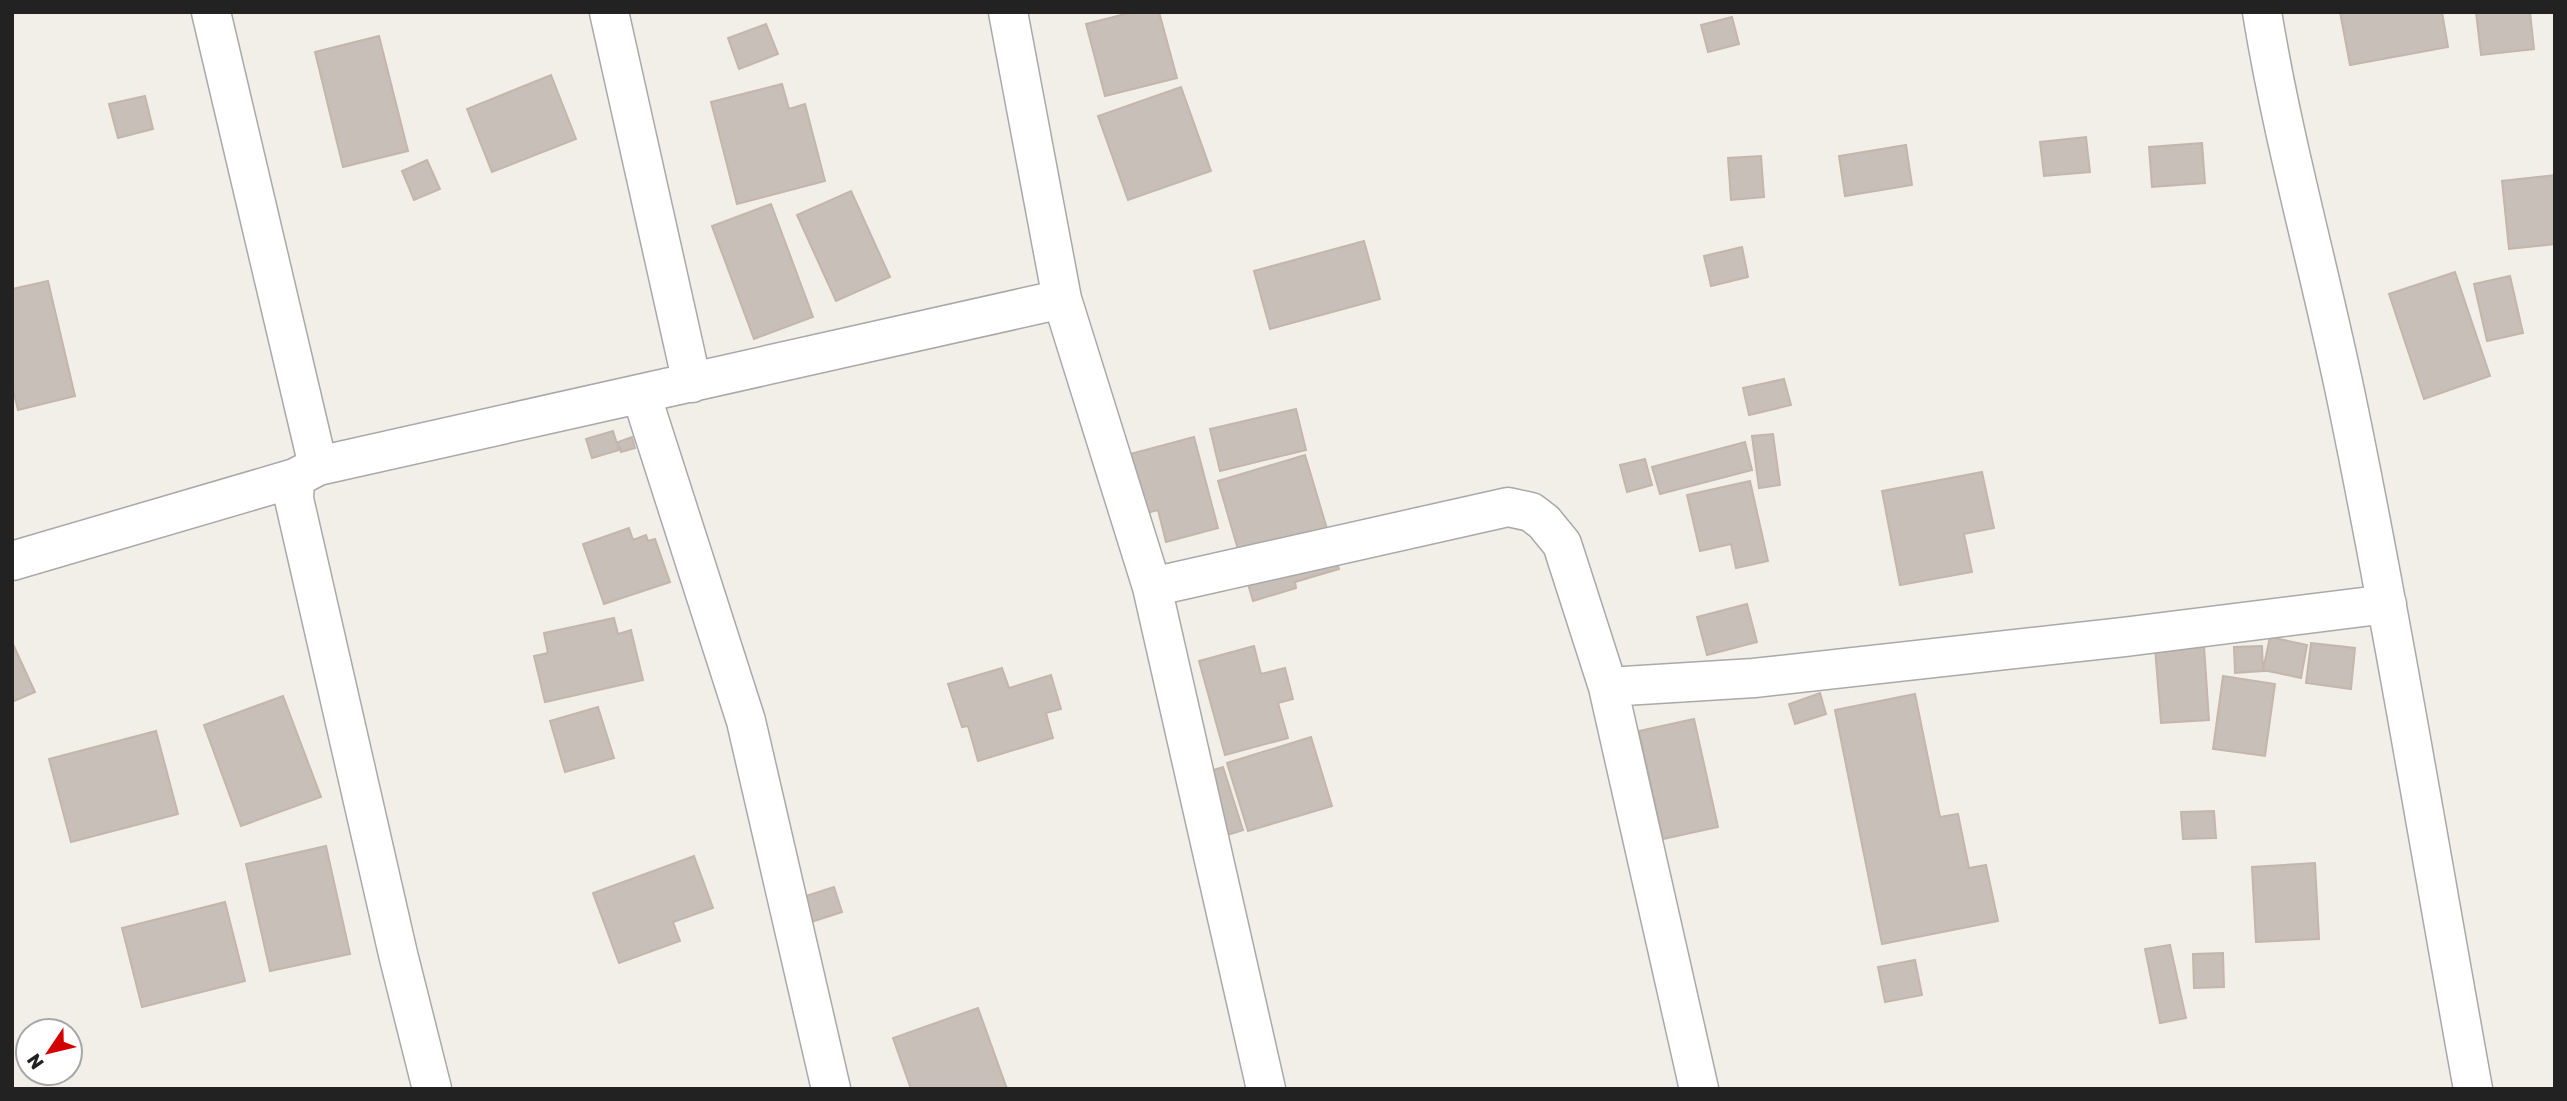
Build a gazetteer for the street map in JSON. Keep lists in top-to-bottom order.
{
  "north": "bottom left"
}
